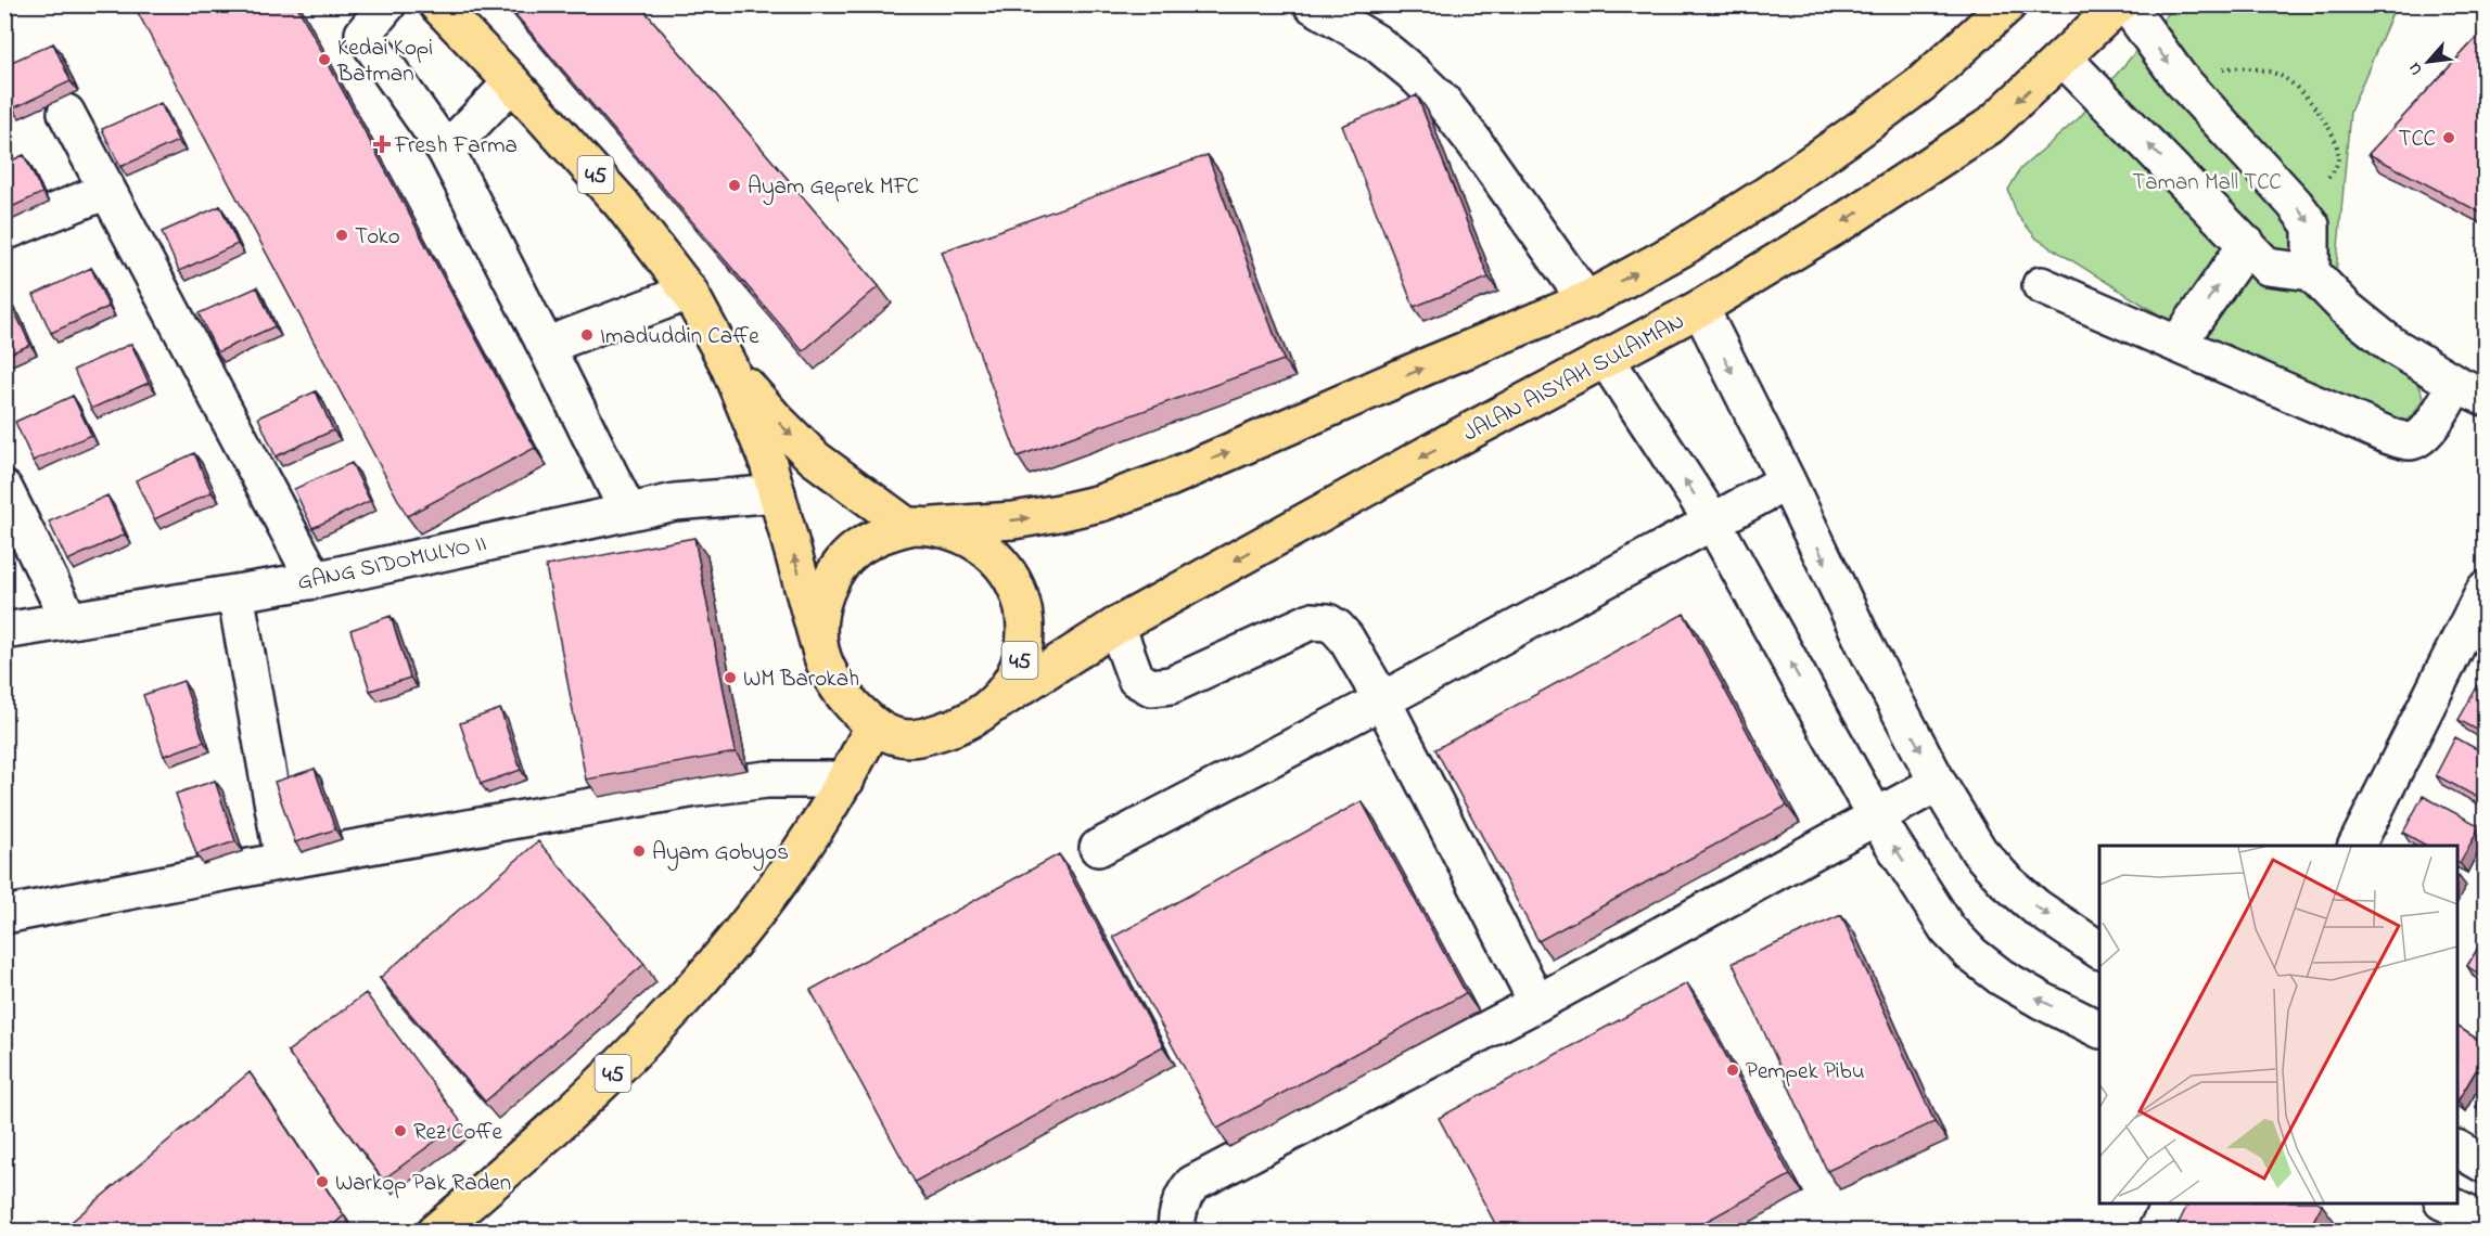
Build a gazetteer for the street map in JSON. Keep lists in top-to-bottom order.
{
  "streets": {
    "main road": ["45", "JALAN AISYAH SULAIMAN"],
    "street": ["GANG SIDOMULYO II"]
  },
  "crossings": [
    ["45", "JALAN AISYAH SULAIMAN"],
    ["45", "GANG SIDOMULYO II"]
  ],
  "parks": ["Taman Mall TCC"],
  "places": {
    "other": [
      "Kedai Kopi Batman",
      "TCC",
      "Ayam Geprek MFC",
      "Toko",
      "Imaduddin Caffe",
      "WM Barokah",
      "Ayam Gobyos",
      "Pempek Pibu",
      "Rez Coffe",
      "Warkop Pak Raden"
    ],
    "health": ["Fresh Farma"]
  },
  "north": "bottom left"
}
